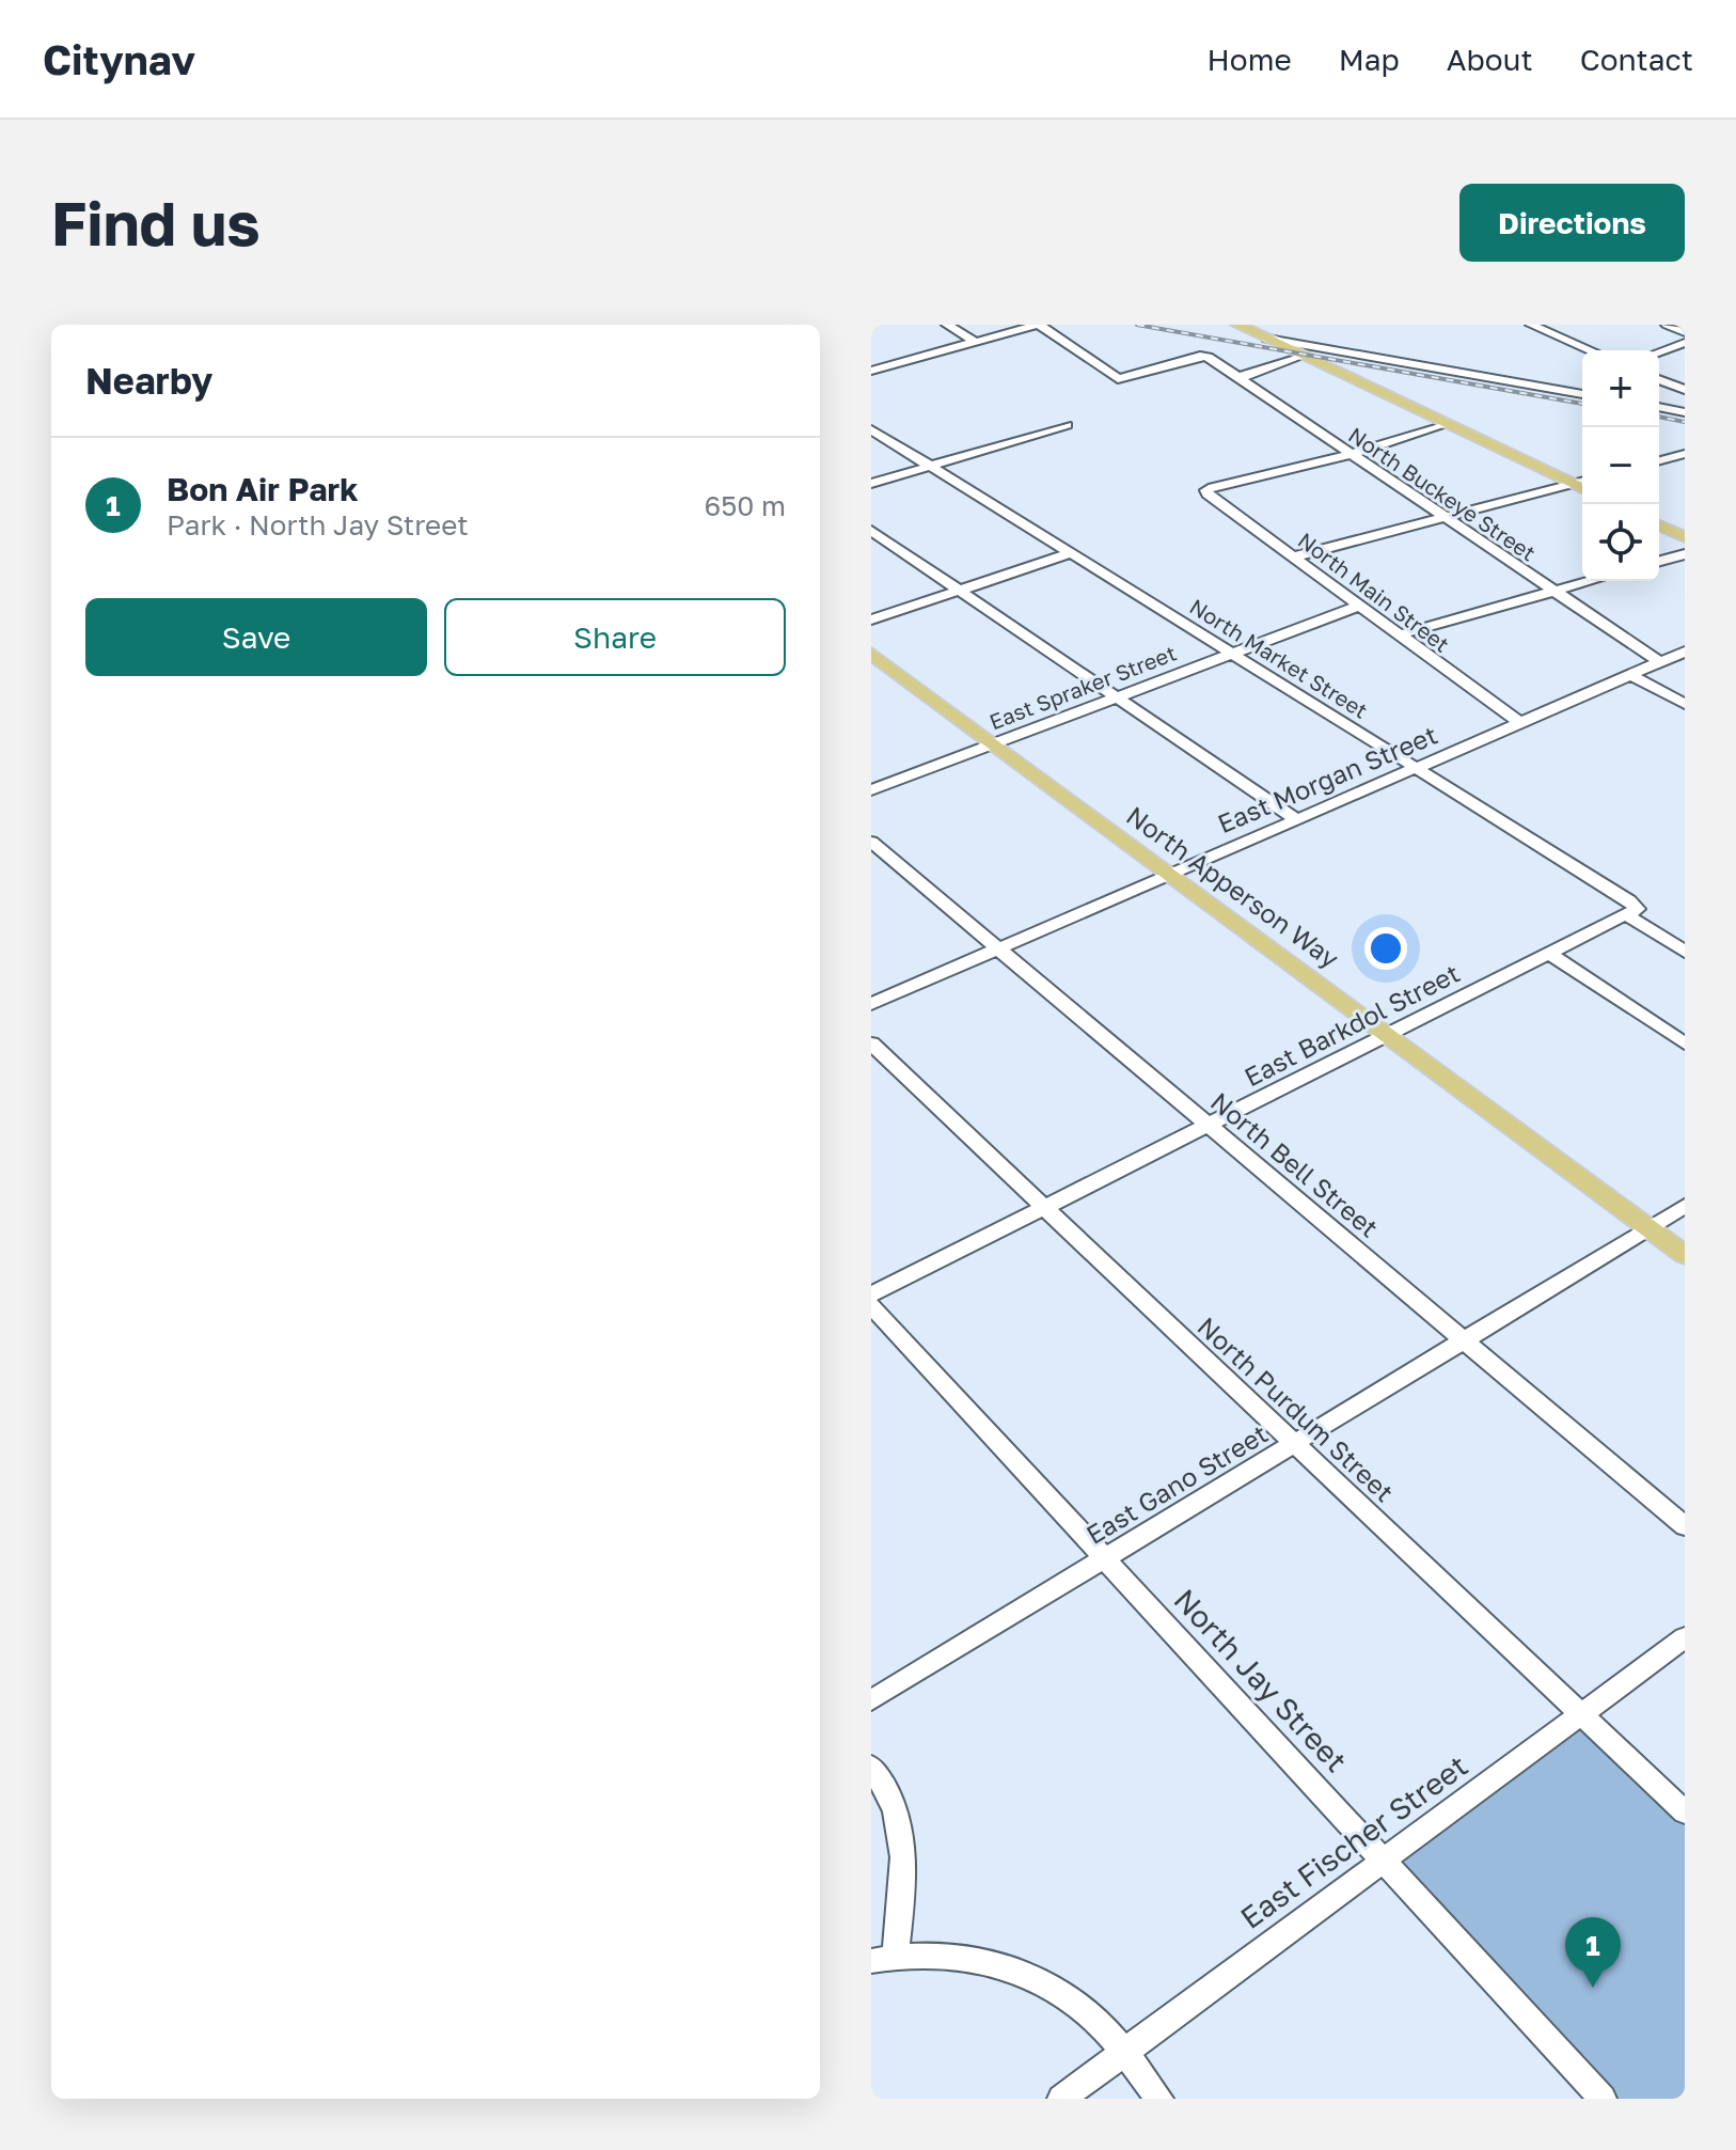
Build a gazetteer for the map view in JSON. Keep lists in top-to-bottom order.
{
  "streets": {
    "main road": ["North Apperson Way"],
    "street": [
      "North Buckeye Street",
      "North Main Street",
      "North Market Street",
      "East Spraker Street",
      "East Morgan Street",
      "East Barkdol Street",
      "North Bell Street",
      "North Purdum Street",
      "East Gano Street",
      "North Jay Street",
      "East Fischer Street"
    ]
  },
  "crossings": [
    ["North Buckeye Street", "North Main Street"],
    ["North Buckeye Street", "East Morgan Street"],
    ["North Main Street", "East Spraker Street"],
    ["North Main Street", "East Morgan Street"],
    ["North Market Street", "East Spraker Street"],
    ["North Market Street", "East Morgan Street"],
    ["North Market Street", "East Barkdol Street"],
    ["East Spraker Street", "North Apperson Way"],
    ["East Morgan Street", "North Apperson Way"],
    ["East Morgan Street", "North Bell Street"],
    ["North Apperson Way", "East Barkdol Street"],
    ["North Apperson Way", "East Gano Street"],
    ["East Barkdol Street", "North Bell Street"],
    ["East Barkdol Street", "North Purdum Street"],
    ["North Bell Street", "East Gano Street"],
    ["North Purdum Street", "East Gano Street"],
    ["North Purdum Street", "East Fischer Street"],
    ["East Gano Street", "North Jay Street"],
    ["North Jay Street", "East Fischer Street"]
  ],
  "page": {
    "header": "Citynav",
    "nav": [
      "Home",
      "Map",
      "About",
      "Contact"
    ],
    "buttons": [
      "Directions",
      ["Save", "Share"]
    ],
    "title": "Find us",
    "heading": "Nearby",
    "map_buttons": ["+", "−"],
    "list": [
      {
        "mark": "1",
        "name": "Bon Air Park",
        "note": "Park · North Jay Street",
        "value": "650 m"
      }
    ],
    "pins": "1"
  }
}
